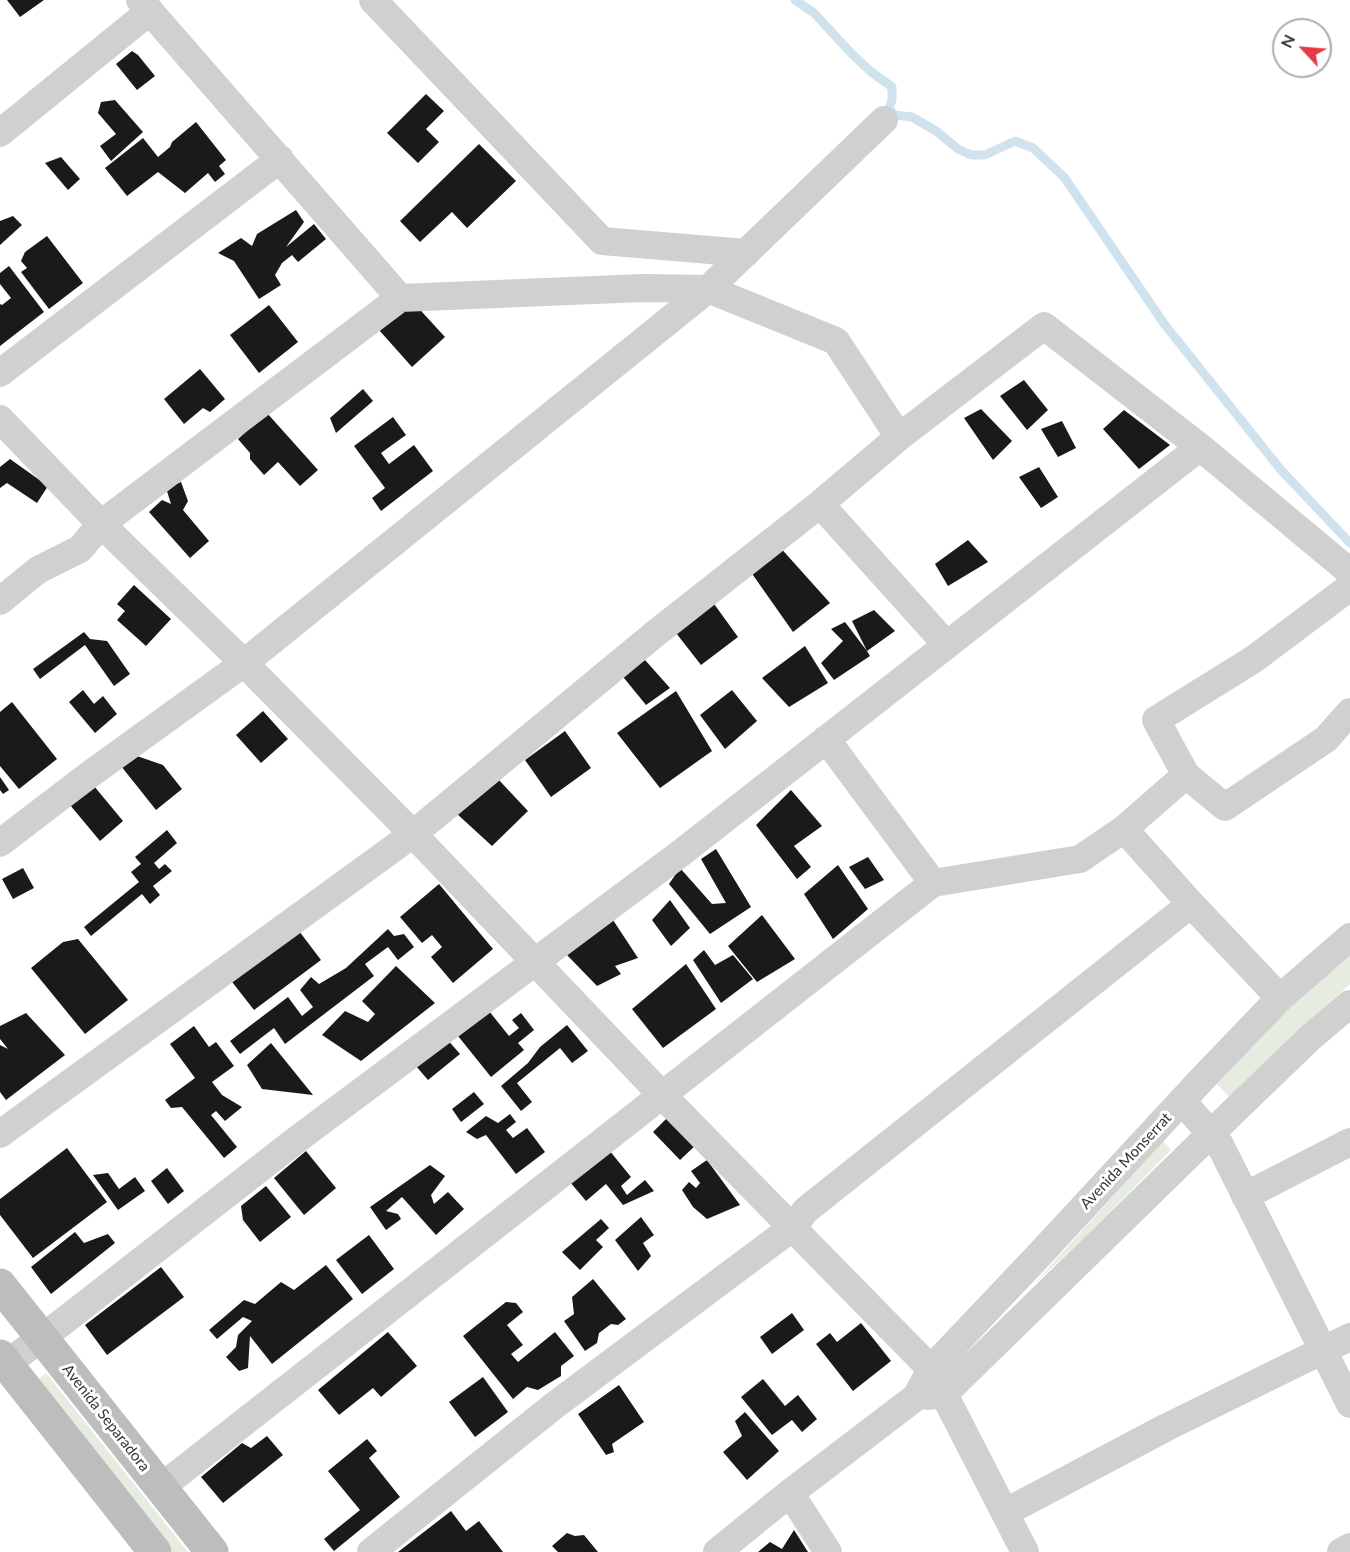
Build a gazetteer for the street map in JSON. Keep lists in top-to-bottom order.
{
  "streets": {
    "street": ["Avenida Monserrat", "Avenida Separadora"]
  },
  "north": "top left"
}
